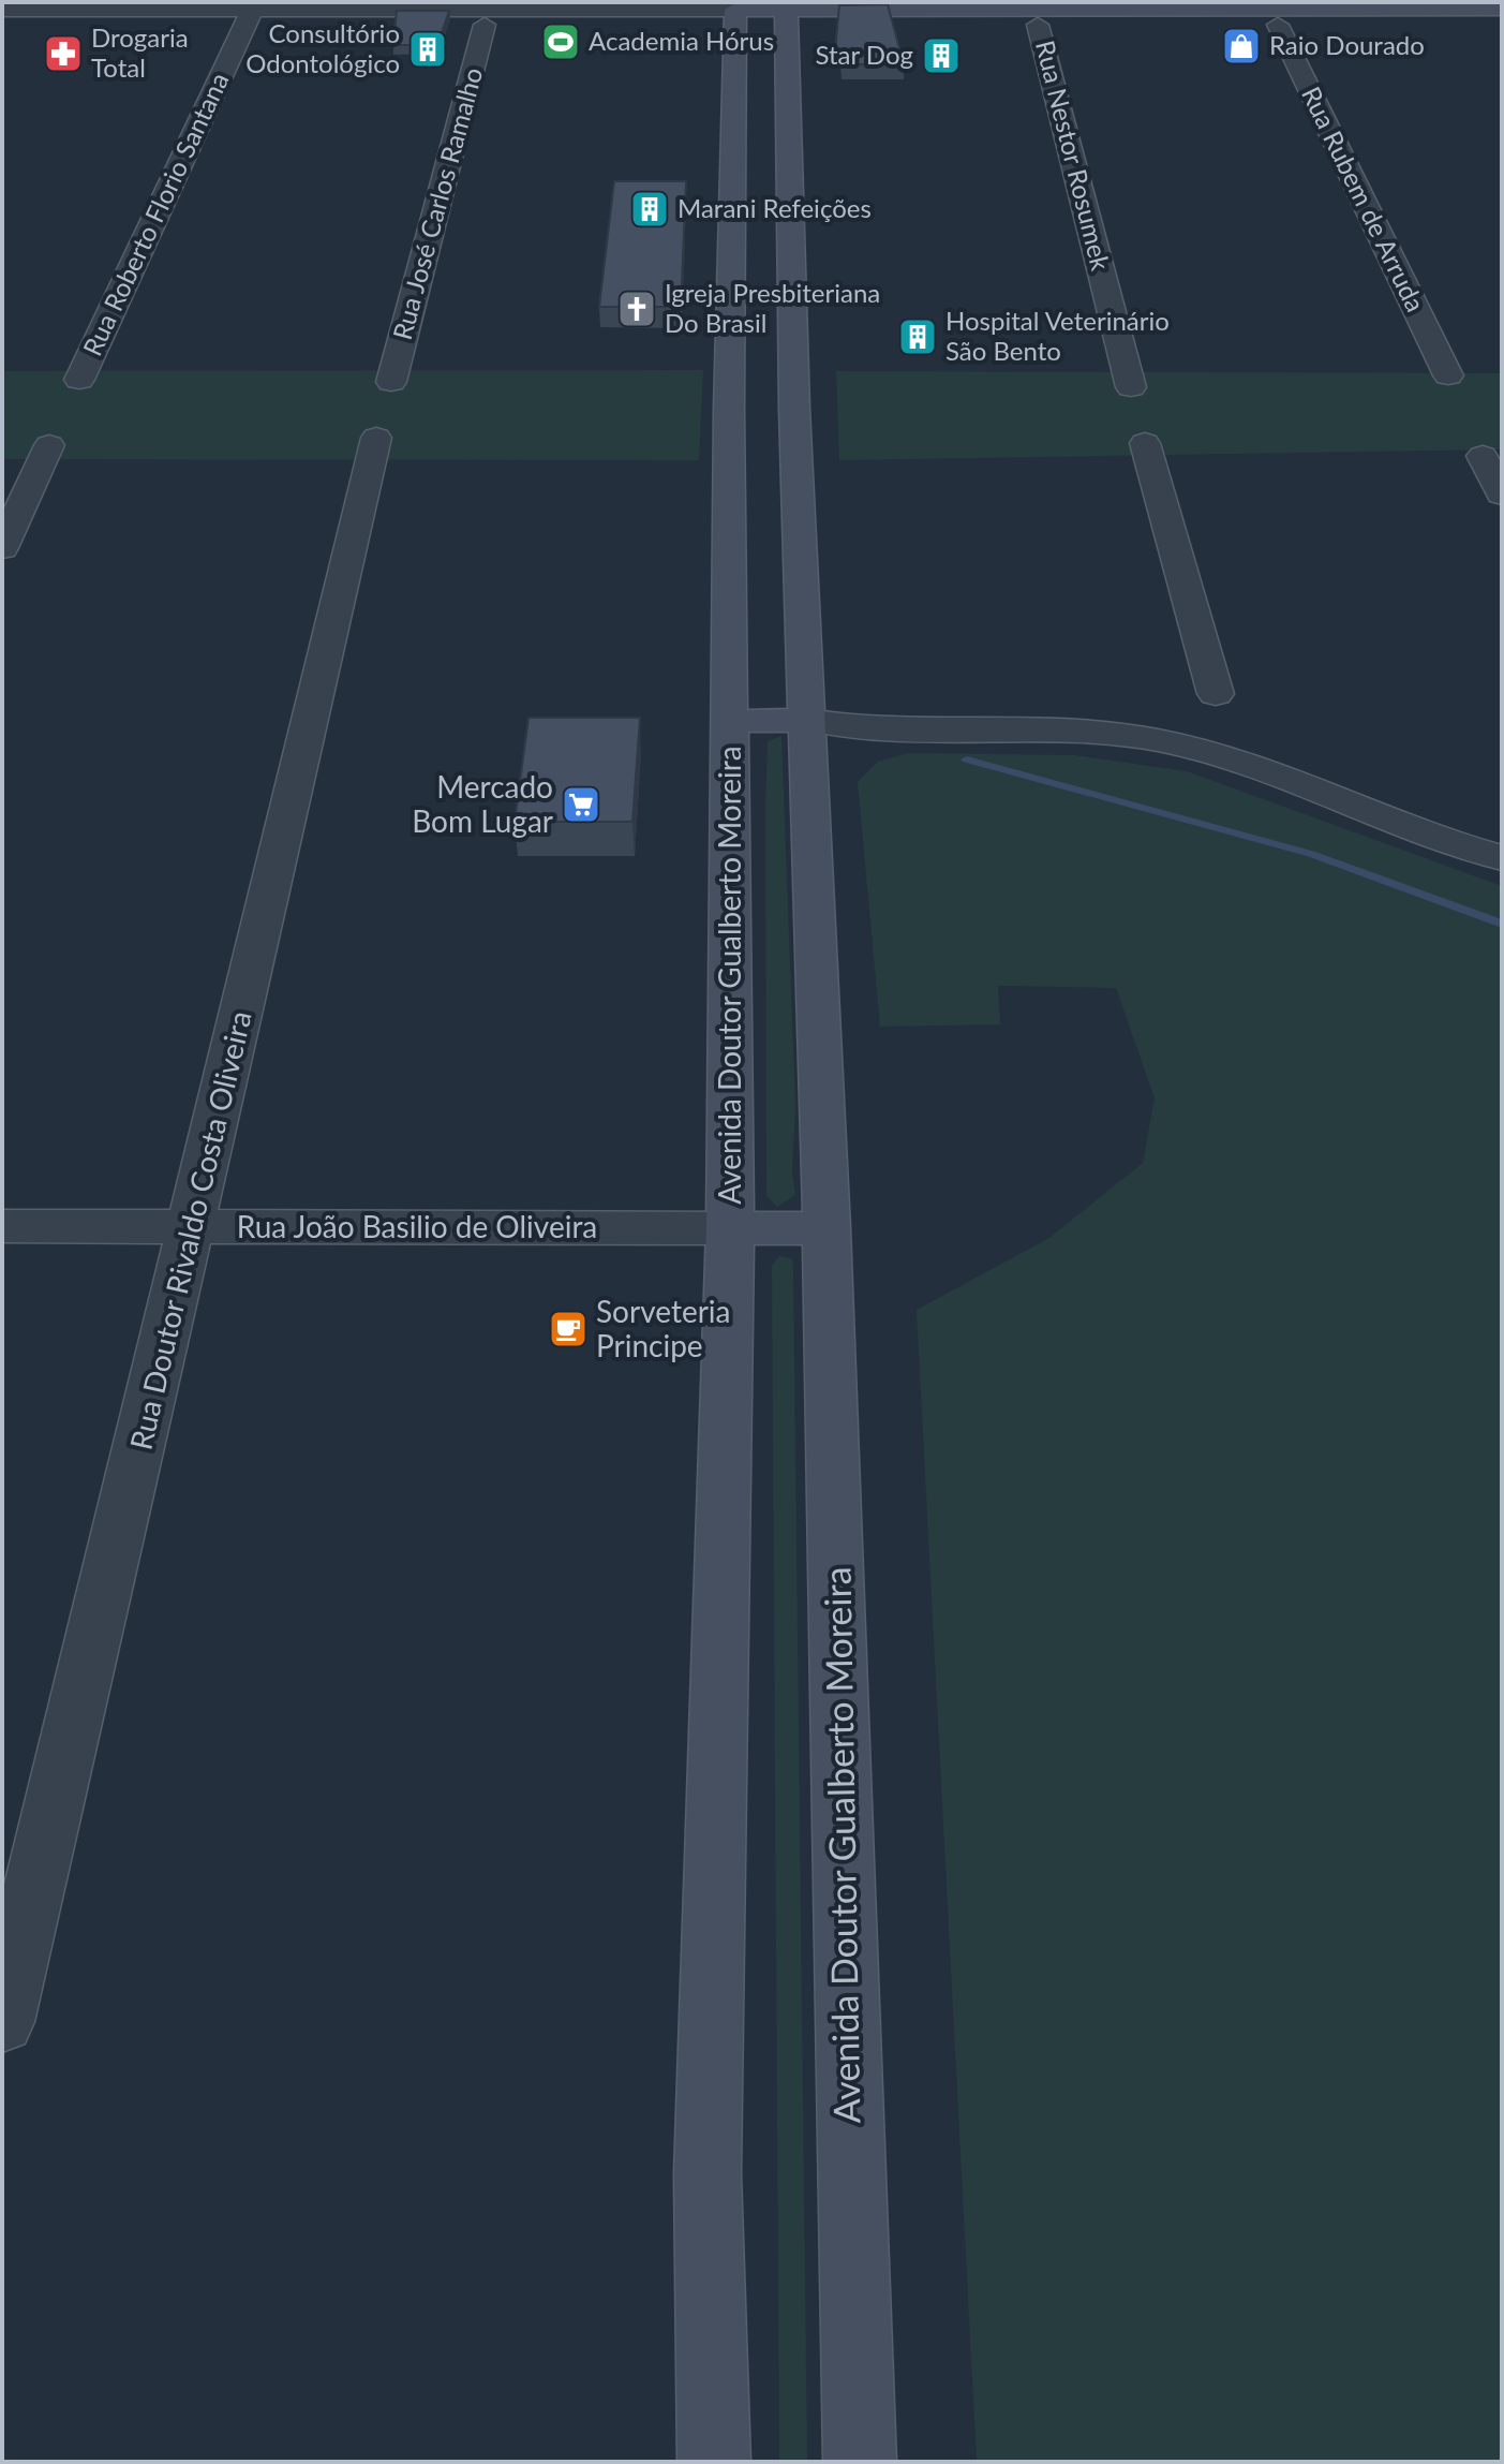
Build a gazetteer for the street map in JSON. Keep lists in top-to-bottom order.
{
  "streets": {
    "main road": ["Avenida Doutor Gualberto Moreira"],
    "street": [
      "Rua Nestor Rosumek",
      "Rua Rubem de Arruda",
      "Rua José Carlos Ramalho",
      "Rua Roberto Florio Santana",
      "Rua João Basilio de Oliveira",
      "Rua Doutor Rivaldo Costa Oliveira"
    ]
  },
  "crossings": [
    ["Avenida Doutor Gualberto Moreira", "Rua João Basilio de Oliveira"],
    ["Rua João Basilio de Oliveira", "Rua Doutor Rivaldo Costa Oliveira"]
  ],
  "places": {
    "sports": ["Academia Hórus"],
    "shop": ["Raio Dourado"],
    "building": [
      "Consultório Odontológico",
      "Star Dog",
      "Marani Refeições",
      "Hospital Veterinário São Bento"
    ],
    "pharmacy": ["Drogaria Total"],
    "church": ["Igreja Presbiteriana Do Brasil"],
    "supermarket": ["Mercado Bom Lugar"],
    "cafe": ["Sorveteria Principe"]
  }
}
